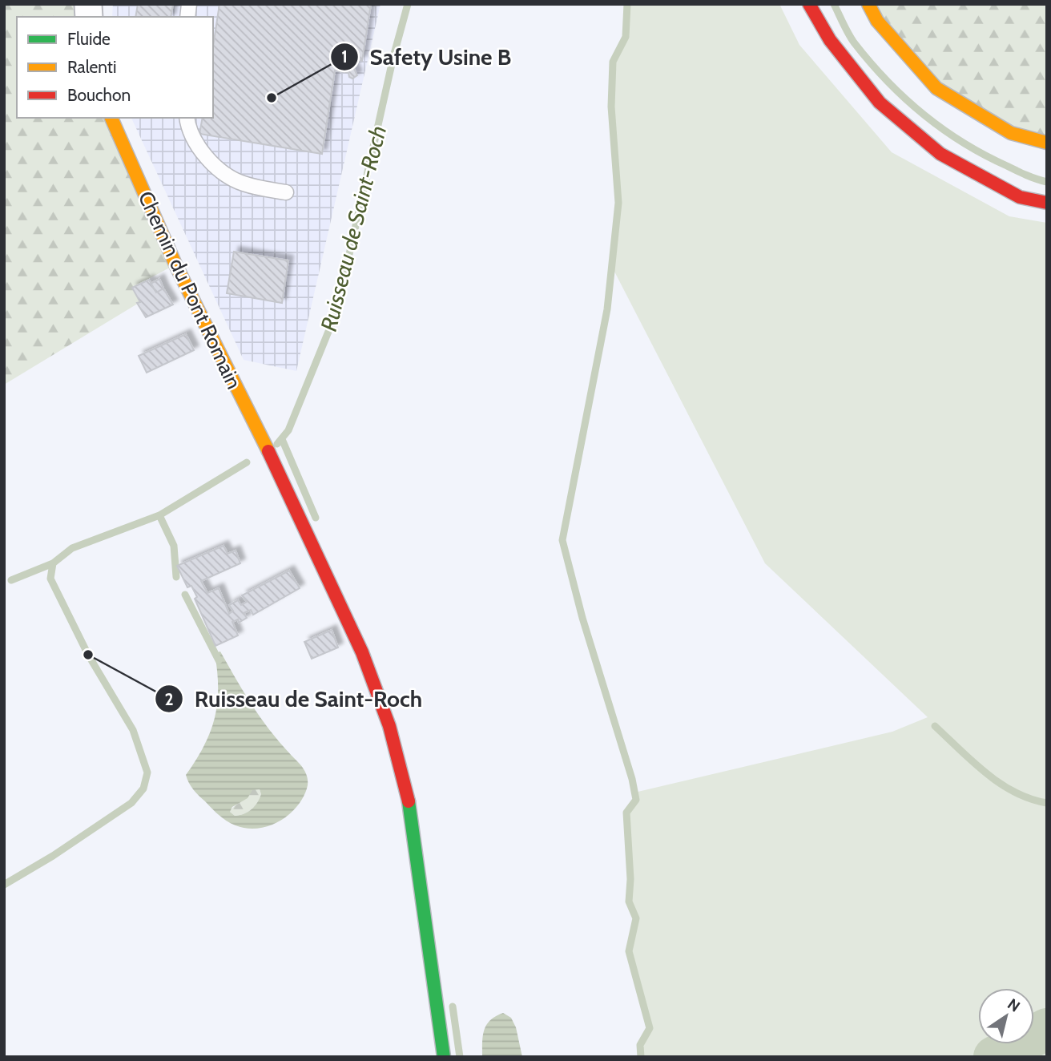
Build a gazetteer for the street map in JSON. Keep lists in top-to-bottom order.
{
  "streets": {
    "street": ["Chemin du Pont Romain"]
  },
  "water": ["Ruisseau de Saint-Roch"],
  "places": ["Safety Usine B", "Ruisseau de Saint-Roch"],
  "legend": ["Fluide", "Ralenti", "Bouchon"],
  "north": "top right"
}
